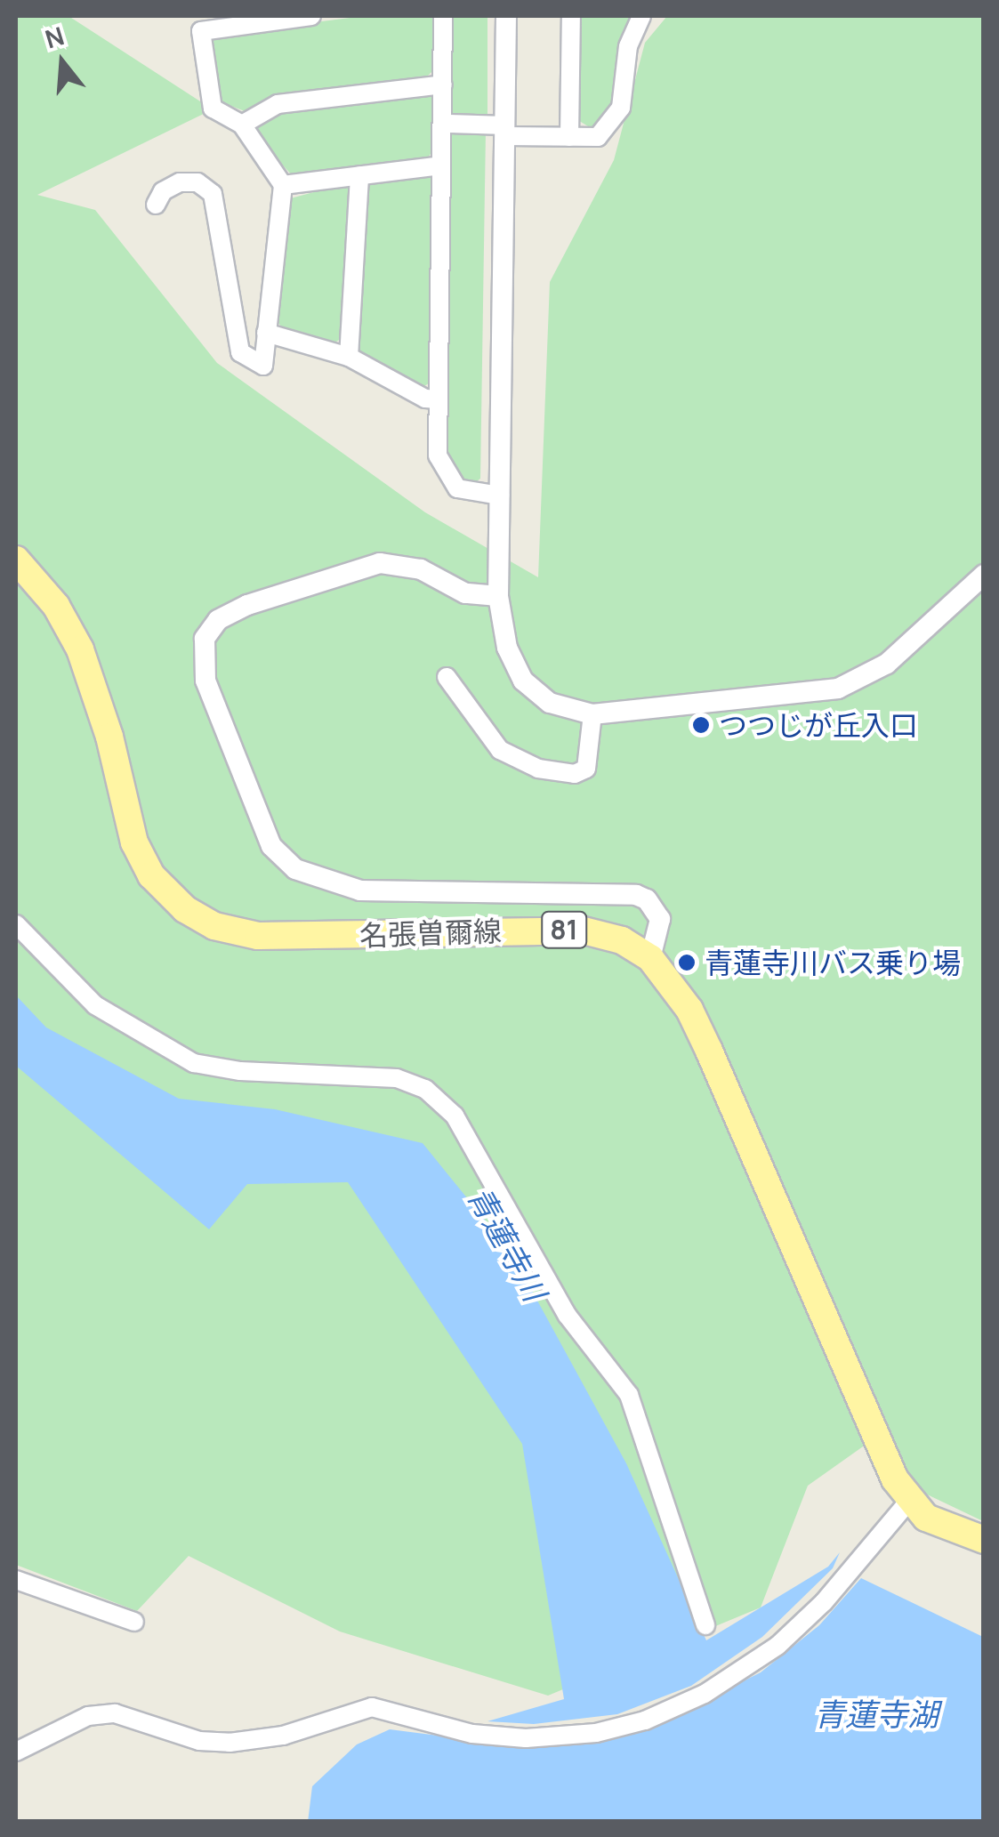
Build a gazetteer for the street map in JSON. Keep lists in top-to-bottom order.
{
  "streets": {
    "main road": ["81", "名張曽爾線"]
  },
  "water": ["青蓮寺川", "青蓮寺湖"],
  "places": ["つつじが丘入口", "青蓮寺川バス乗り場"],
  "north": "top"
}
